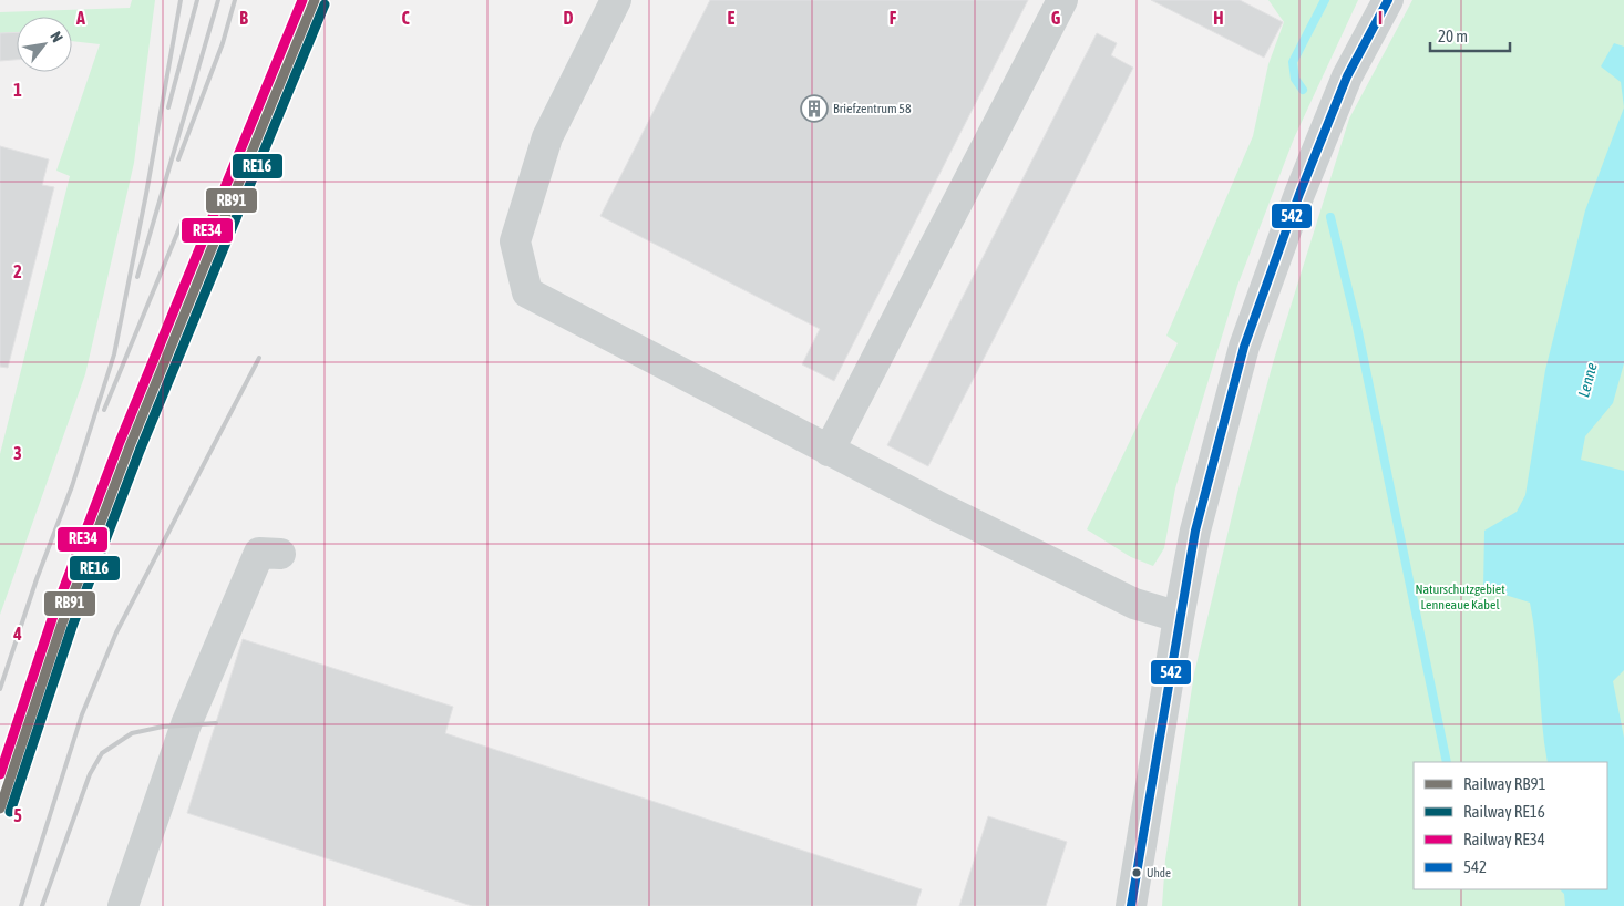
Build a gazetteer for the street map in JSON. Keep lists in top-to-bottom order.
{
  "water": ["Lenne"],
  "parks": ["Naturschutzgebiet Lenneaue Kabel"],
  "places": {
    "building": ["Briefzentrum 58"],
    "other": ["Uhde"]
  },
  "lines": [
    "rail line RB91",
    "rail line RE34",
    "transit line 542",
    "rail line RE16"
  ],
  "legend": [
    "Railway RB91",
    "Railway RE16",
    "Railway RE34",
    "542"
  ],
  "scale_bar": "20 m",
  "north": "top right",
  "grid": {
    "columns": [
      "A",
      "B",
      "C",
      "D",
      "E",
      "F",
      "G",
      "H",
      "I"
    ],
    "rows": [
      "1",
      "2",
      "3",
      "4",
      "5"
    ]
  }
}
